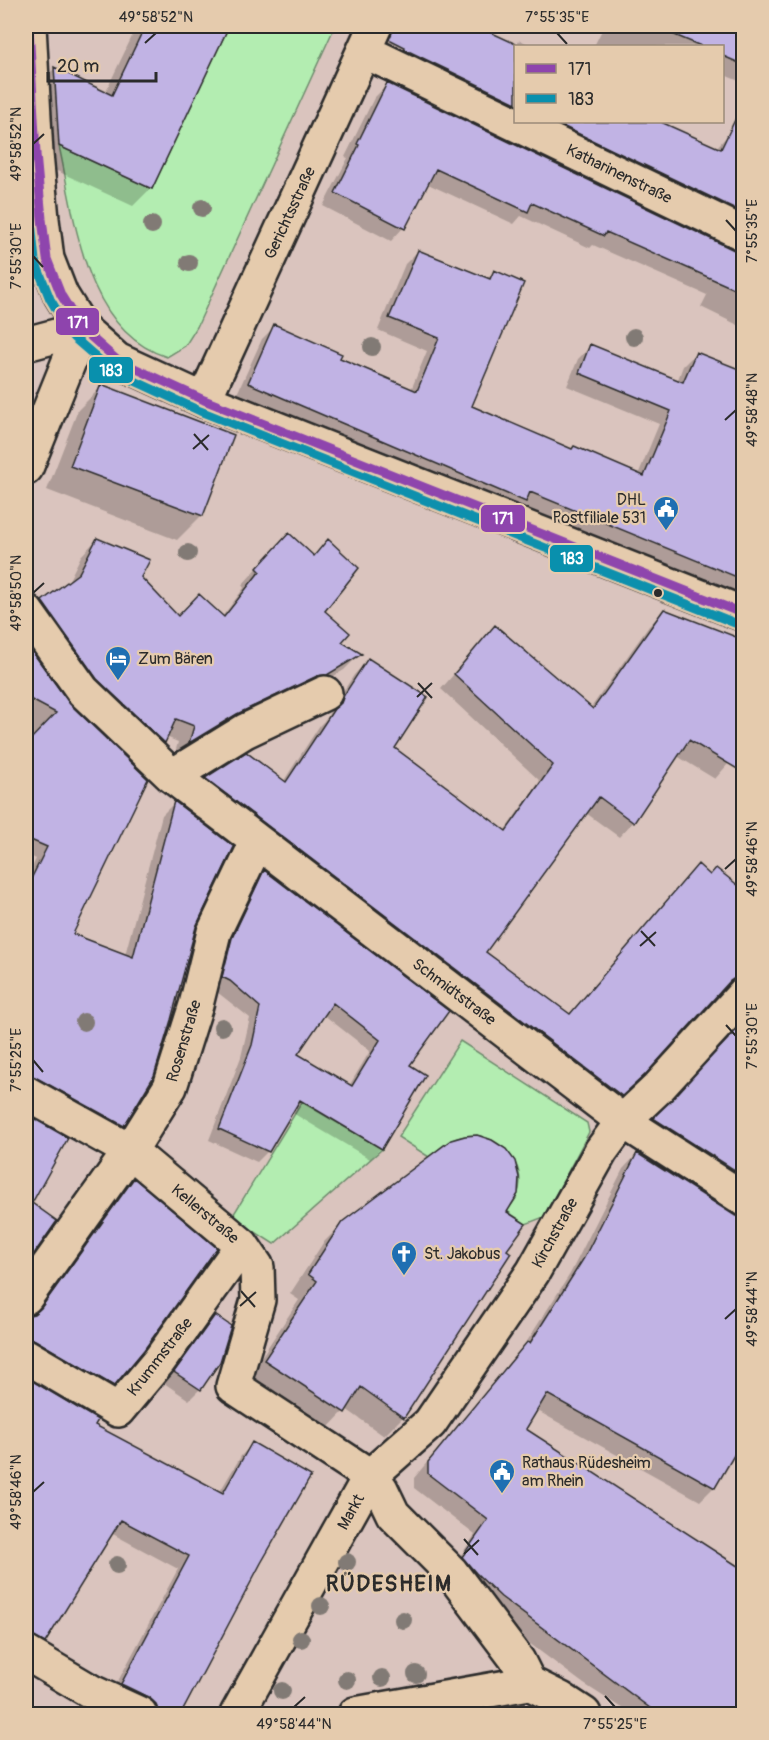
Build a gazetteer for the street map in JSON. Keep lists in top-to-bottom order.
{
  "streets": {
    "street": [
      "Katharinenstraße",
      "Gerichtsstraße",
      "Schmidtstraße",
      "Rosenstraße",
      "Kellerstraße",
      "Kirchstraße",
      "Krummstraße",
      "Markt"
    ]
  },
  "crossings": [
    ["Katharinenstraße", "Gerichtsstraße"],
    ["Schmidtstraße", "Rosenstraße"],
    ["Schmidtstraße", "Kirchstraße"],
    ["Rosenstraße", "Kellerstraße"],
    ["Kellerstraße", "Kirchstraße"],
    ["Kellerstraße", "Krummstraße"],
    ["Kellerstraße", "Markt"],
    ["Kirchstraße", "Markt"]
  ],
  "districts": ["RÜDESHEIM"],
  "places": {
    "public building": ["DHL Postfiliale 531", "Rathaus Rüdesheim am Rhein"],
    "hotel": ["Zum Bären"],
    "church": ["St. Jakobus"]
  },
  "lines": ["transit line 171", "transit line 183"],
  "legend": ["171", "183"],
  "scale_bar": "20 m",
  "coordinates": [
    "49°58'52\"N",
    "7°55'35\"E",
    "7°55'30\"E",
    "49°58'48\"N",
    "49°58'50\"N",
    "49°58'46\"N",
    "7°55'25\"E",
    "49°58'44\"N"
  ]
}
